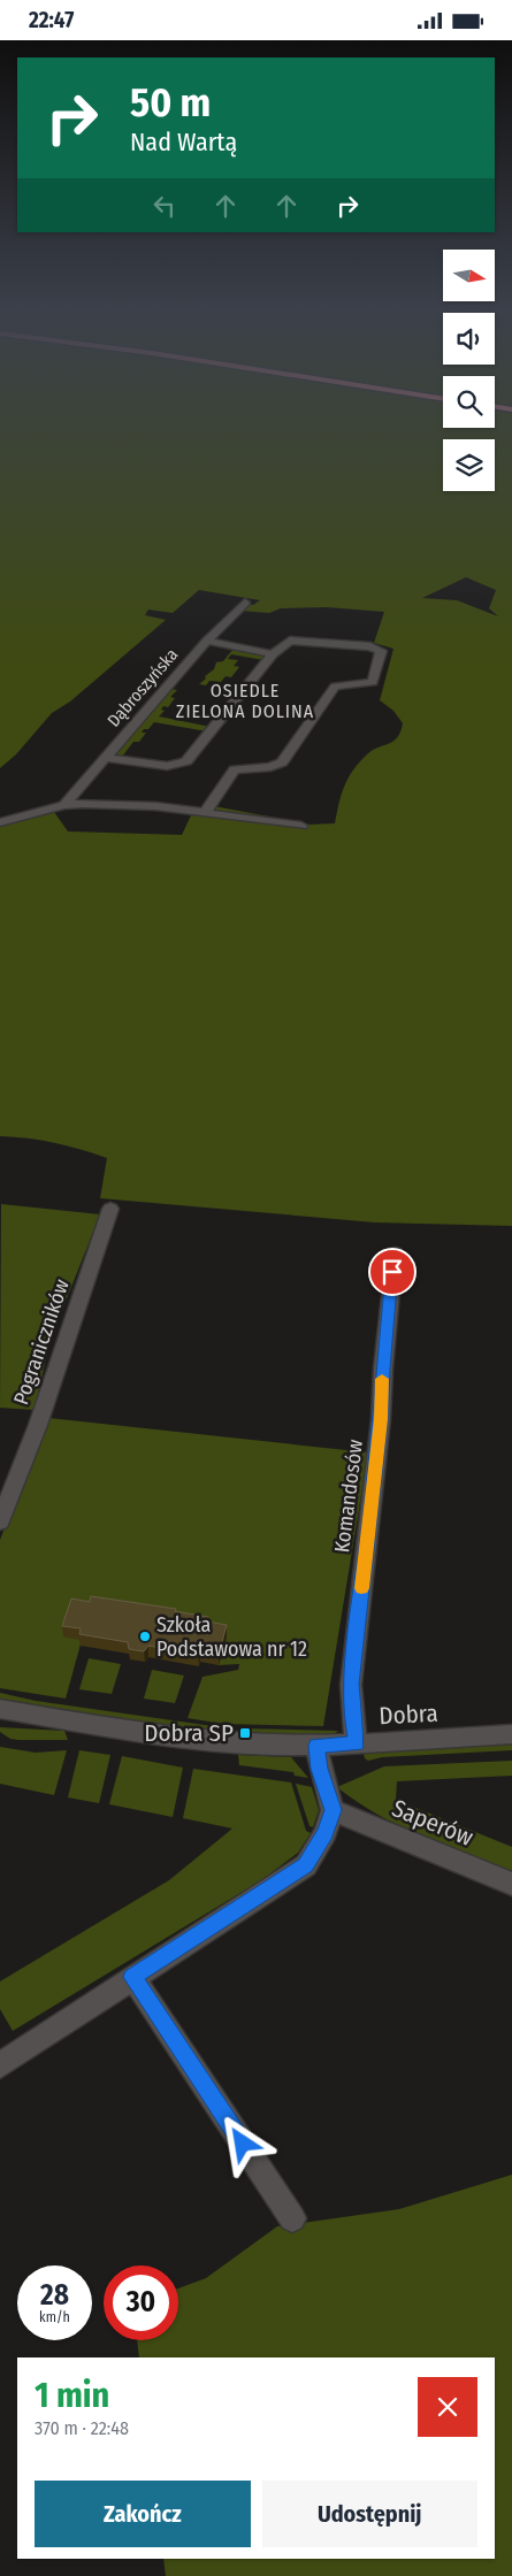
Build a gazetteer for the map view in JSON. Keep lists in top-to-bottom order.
{
  "streets": {
    "street": [
      "Dąbroszyńska",
      "Pograniczników",
      "Komandosów",
      "Dobra",
      "Saperów"
    ]
  },
  "crossings": [
    ["Komandosów", "Dobra"]
  ],
  "districts": ["OSIEDLE ZIELONA DOLINA"],
  "places": {
    "other": ["Szkoła Podstawowa nr 12"],
    "transit": ["Dobra SP"]
  },
  "north": "right",
  "page": {
    "status": "22:47",
    "turn": ["50 m", "Nad Wartą"],
    "speed": "28 km/h",
    "limit": "30",
    "heading": ["1 min", "370 m · 22:48"],
    "buttons": ["Zakończ", "Udostępnij"]
  }
}
